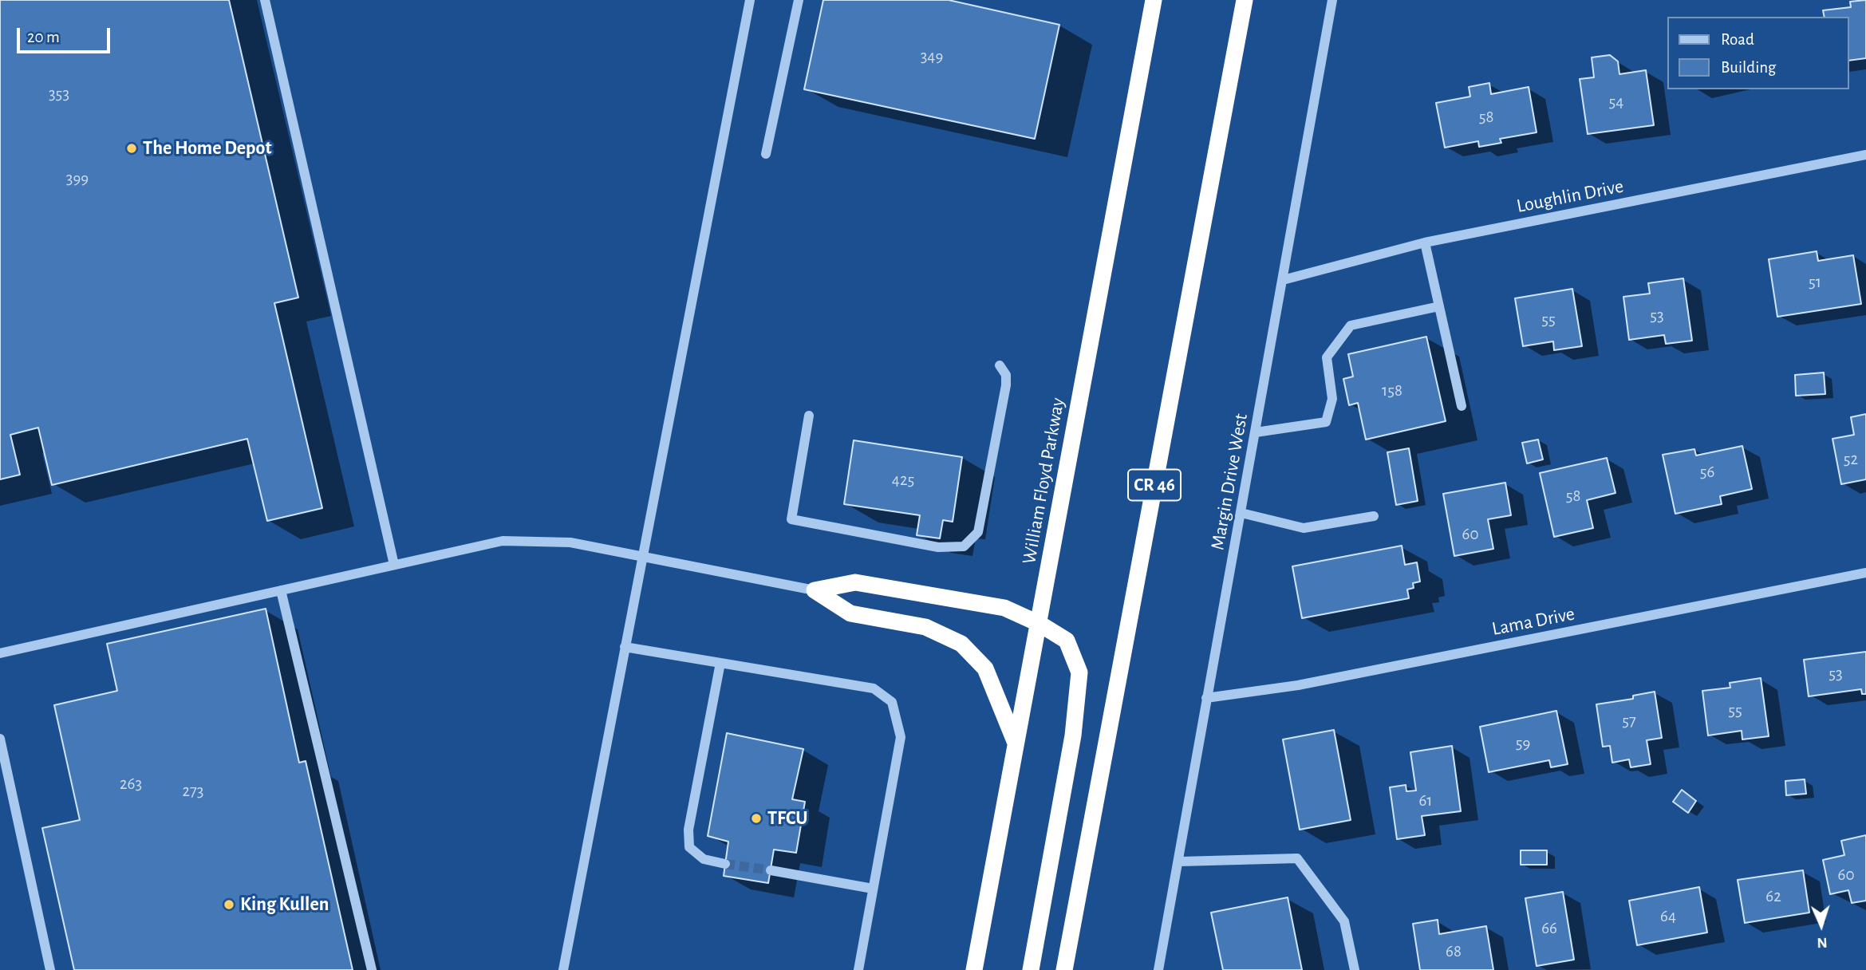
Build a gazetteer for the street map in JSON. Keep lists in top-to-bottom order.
{
  "streets": {
    "highway": ["William Floyd Parkway", "CR 46"],
    "street": ["Loughlin Drive", "Margin Drive West", "Lama Drive"]
  },
  "crossings": [
    ["Loughlin Drive", "Margin Drive West"],
    ["Margin Drive West", "Lama Drive"]
  ],
  "places": ["The Home Depot", "TFCU", "King Kullen"],
  "house_numbers": [
    "349",
    "353",
    "54",
    "58",
    "399",
    "51",
    "53",
    "55",
    "158",
    "52",
    "56",
    "425",
    "58",
    "60",
    "53",
    "55",
    "57",
    "59",
    "263",
    "273",
    "61",
    "60",
    "62",
    "64",
    "66",
    "68"
  ],
  "legend": ["Road", "Building"],
  "scale_bar": "20 m",
  "north": "bottom"
}
